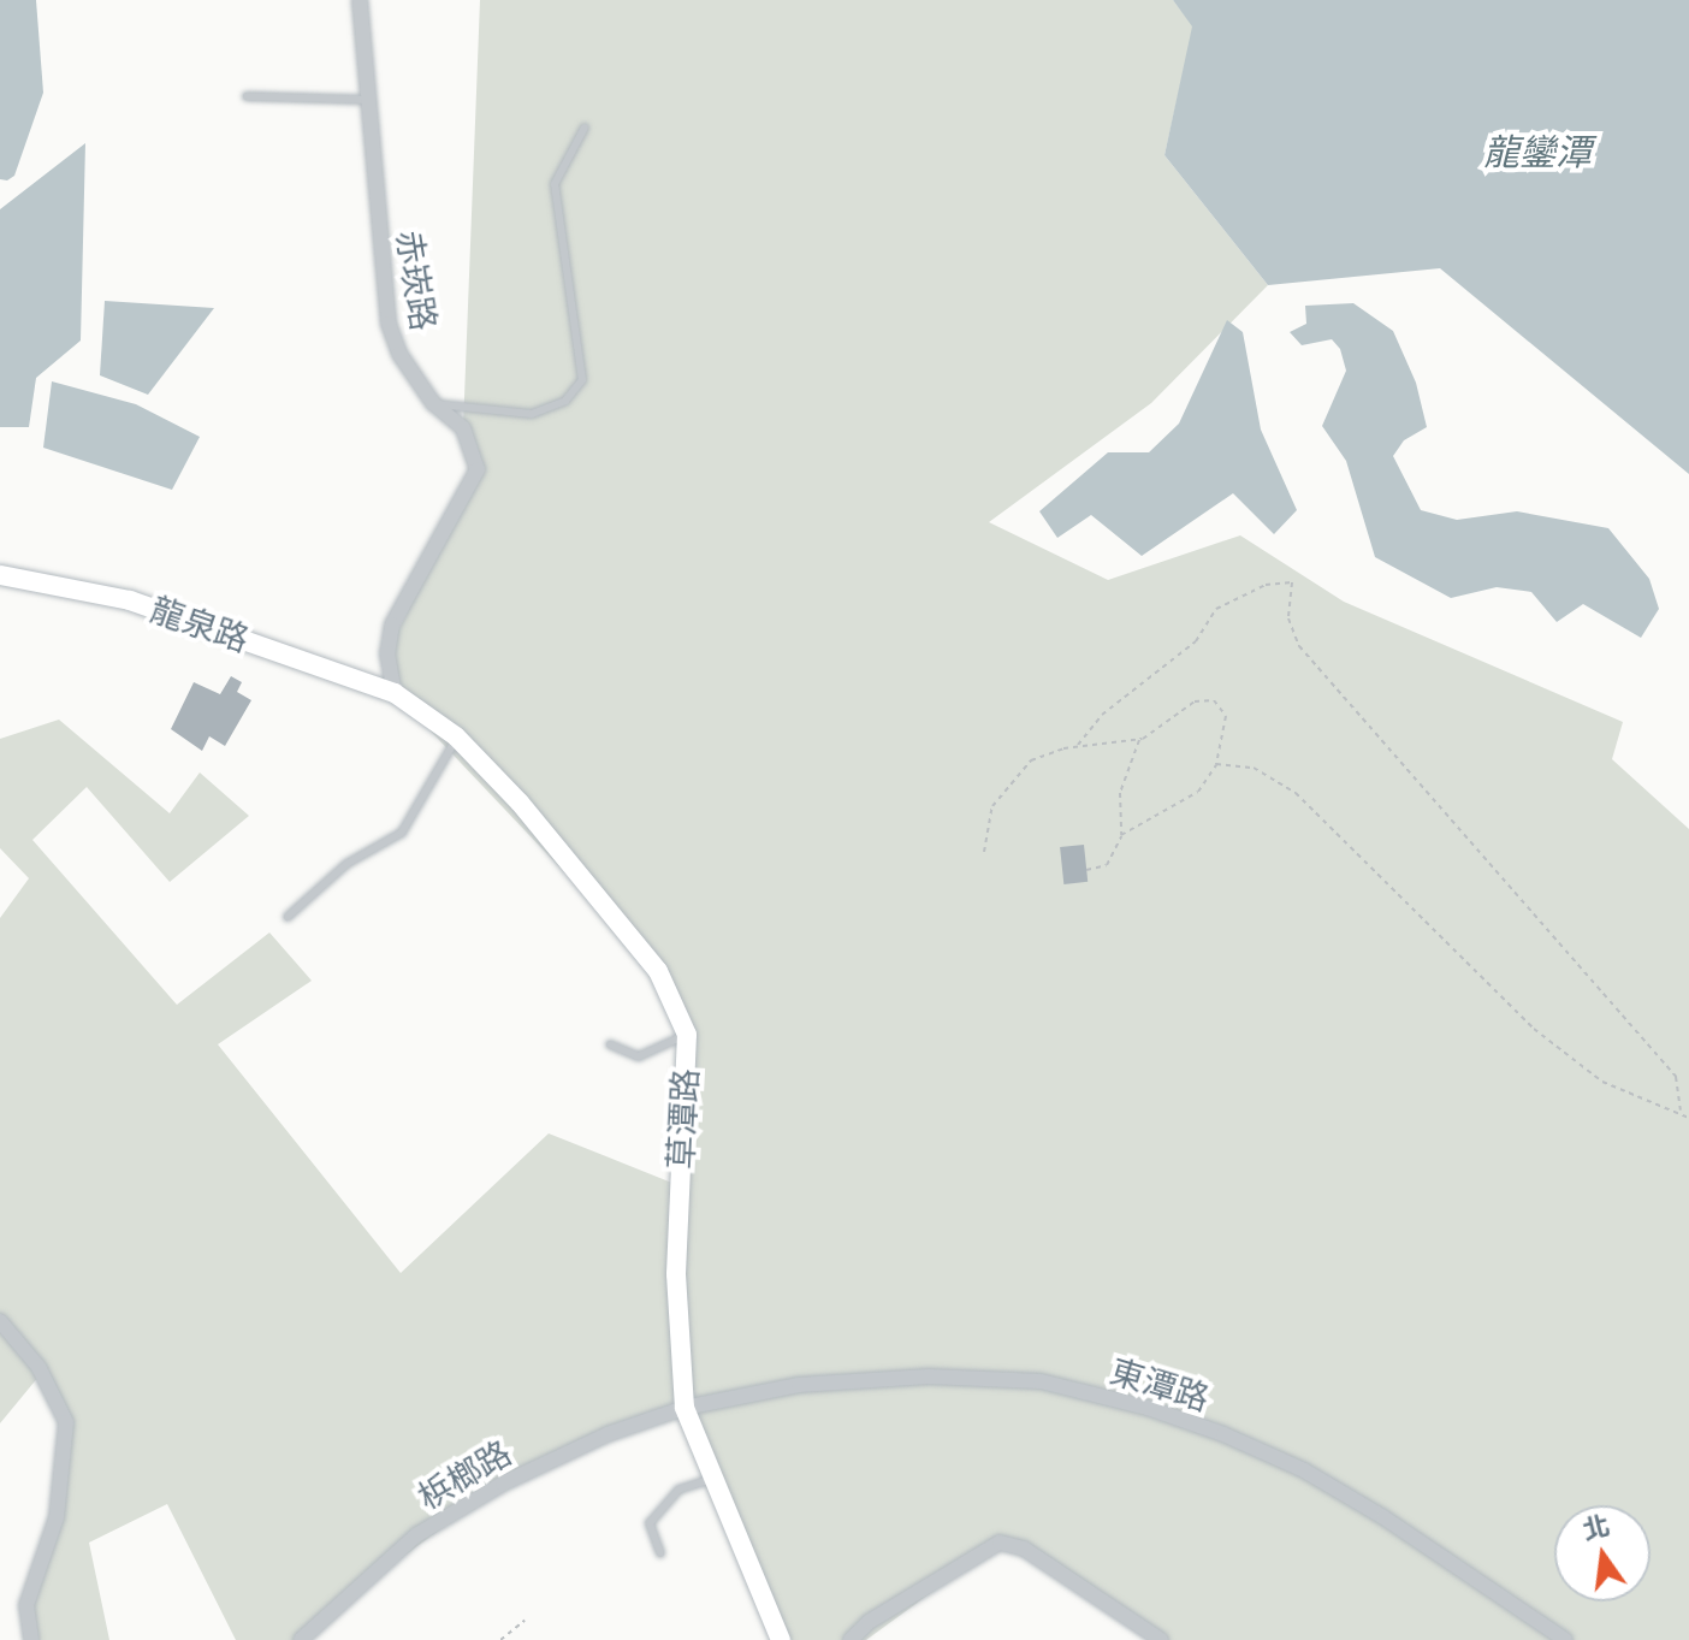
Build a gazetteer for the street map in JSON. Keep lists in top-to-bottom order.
{
  "streets": {
    "street": [
      "赤崁路",
      "龍泉路",
      "草潭路",
      "東潭路",
      "梹榔路"
    ]
  },
  "crossings": [
    ["赤崁路", "龍泉路"],
    ["赤崁路", "草潭路"],
    ["龍泉路", "草潭路"],
    ["草潭路", "東潭路"],
    ["草潭路", "梹榔路"],
    ["東潭路", "梹榔路"]
  ],
  "water": ["龍鑾潭"],
  "north": "top"
}
